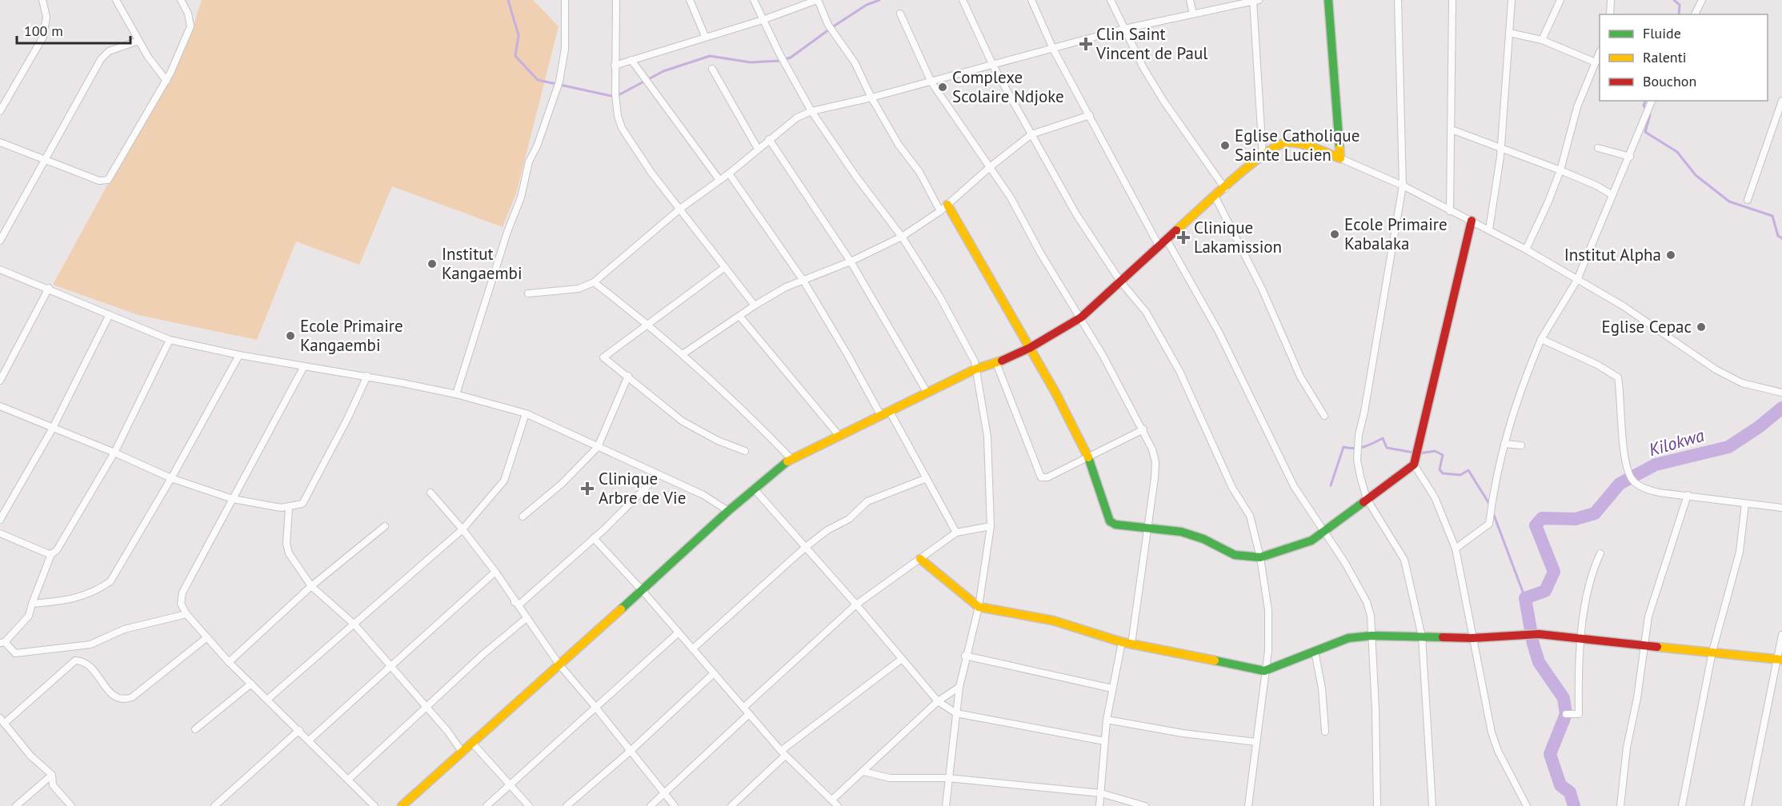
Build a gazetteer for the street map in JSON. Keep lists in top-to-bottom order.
{
  "water": ["Kilokwa"],
  "places": {
    "health": ["Clin Saint Vincent de Paul", "Clinique Lakamission", "Clinique Arbre de Vie"],
    "other": [
      "Complexe Scolaire Ndjoke",
      "Eglise Catholique Sainte Lucien",
      "Ecole Primaire Kabalaka",
      "Institut Alpha",
      "Institut Kangaembi",
      "Eglise Cepac",
      "Ecole Primaire Kangaembi"
    ]
  },
  "legend": ["Fluide", "Ralenti", "Bouchon"],
  "scale_bar": "100 m"
}
